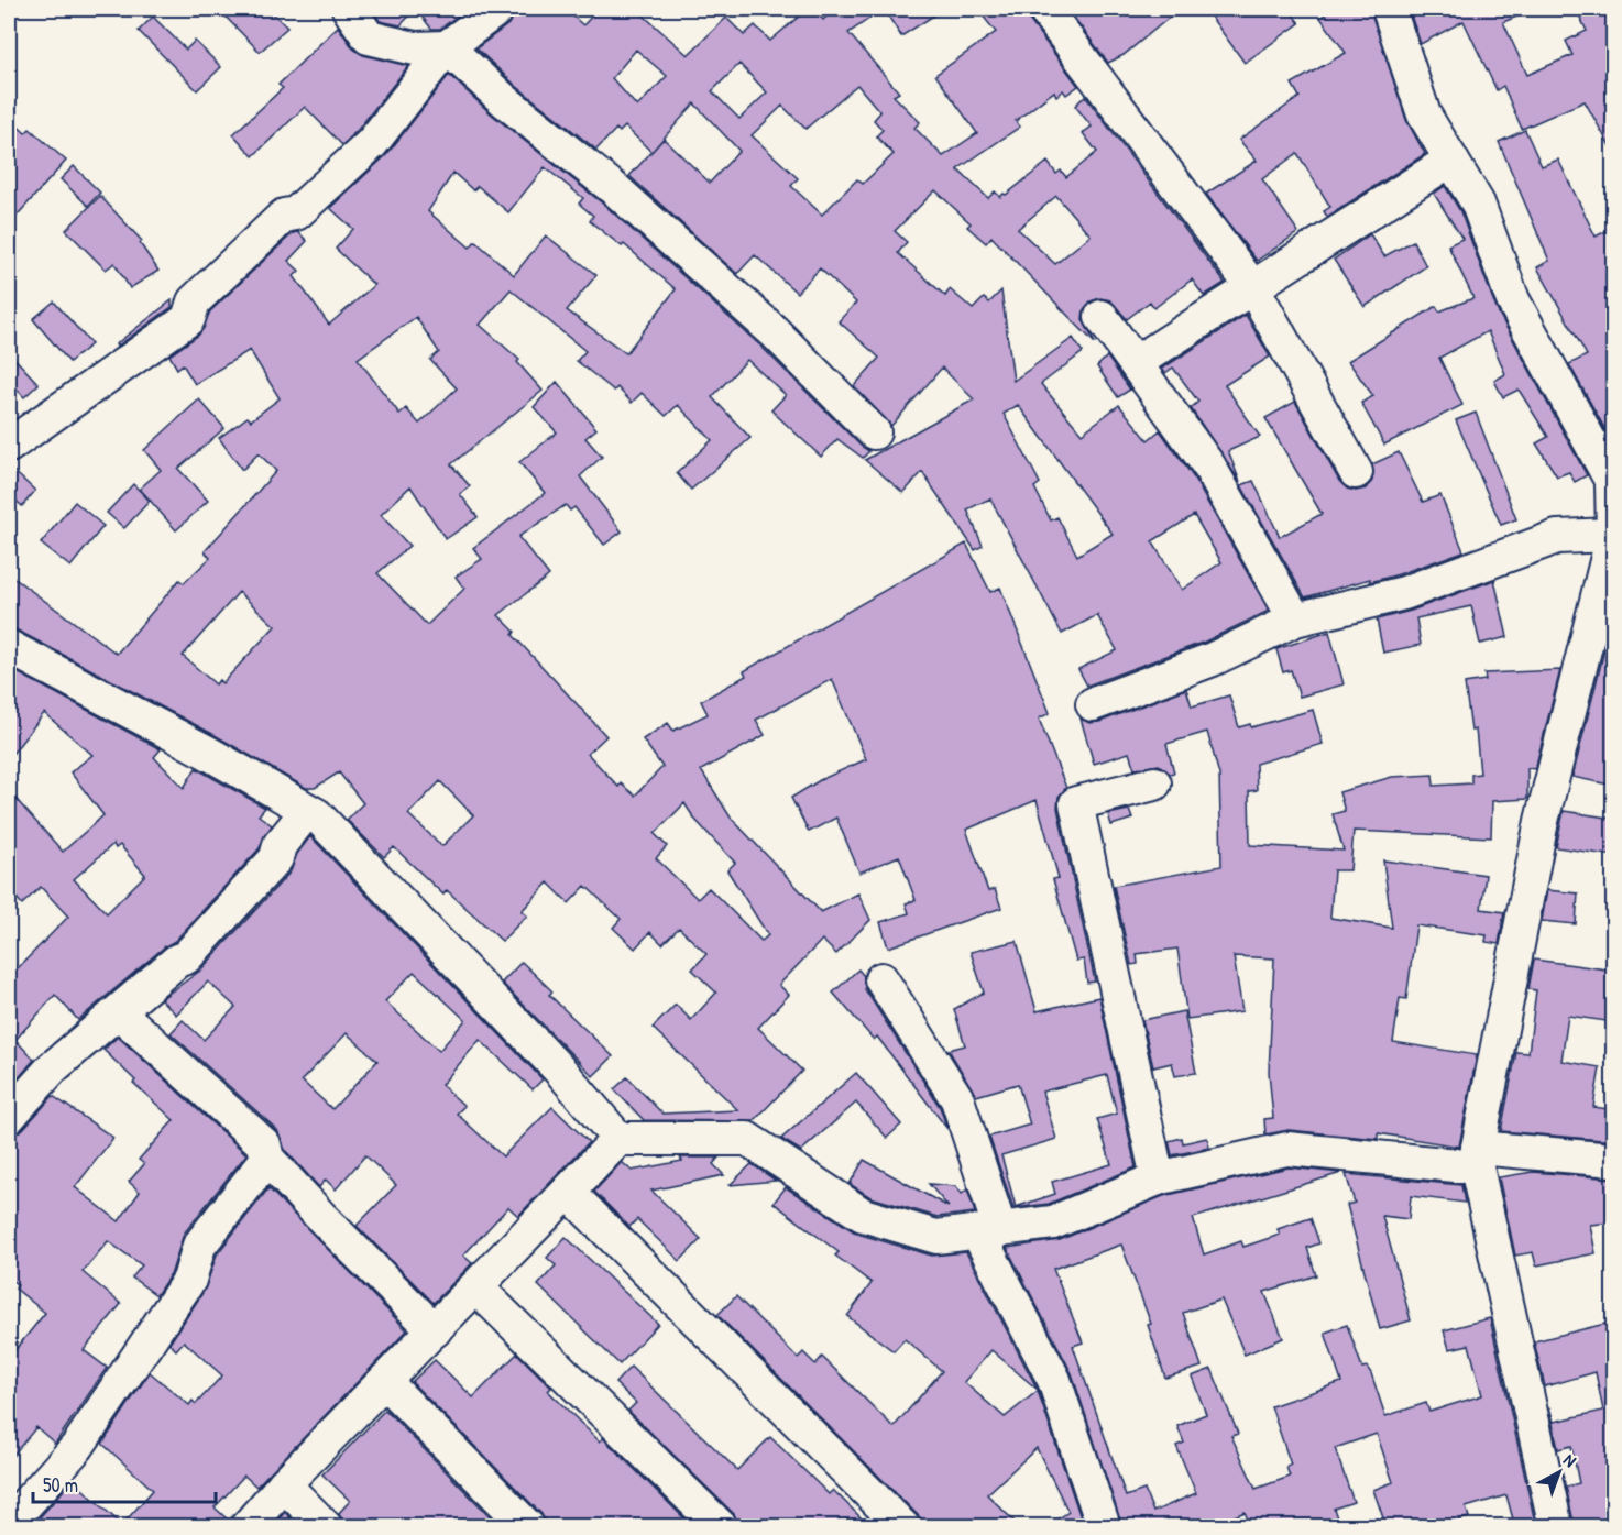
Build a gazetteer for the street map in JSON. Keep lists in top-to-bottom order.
{
  "scale_bar": "50 m",
  "north": "top right"
}
